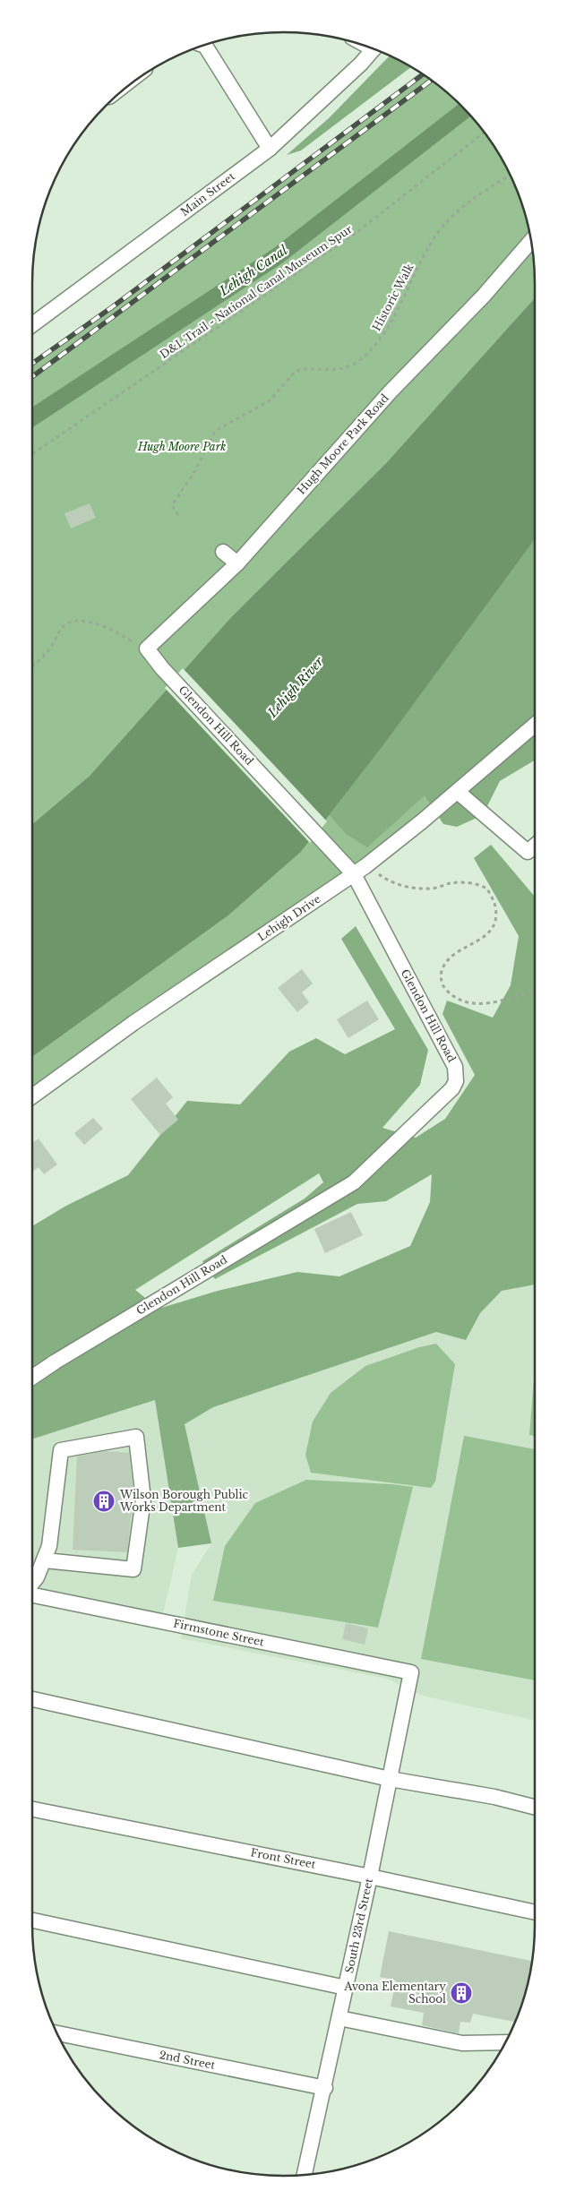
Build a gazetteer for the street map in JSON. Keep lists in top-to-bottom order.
{
  "streets": {
    "street": [
      "Main Street",
      "Hugh Moore Park Road",
      "Glendon Hill Road",
      "Lehigh Drive",
      "Firmstone Street",
      "Front Street",
      "South 23rd Street",
      "2nd Street"
    ],
    "path": ["D&L Trail - National Canal Museum Spur", "Historic Walk"]
  },
  "crossings": [
    ["Hugh Moore Park Road", "Glendon Hill Road"],
    ["Glendon Hill Road", "Lehigh Drive"],
    ["Firmstone Street", "South 23rd Street"],
    ["Front Street", "South 23rd Street"],
    ["South 23rd Street", "2nd Street"]
  ],
  "water": ["Lehigh Canal", "Lehigh River"],
  "parks": ["Hugh Moore Park"],
  "places": {
    "building": ["Wilson Borough Public Works Department", "Avona Elementary School"]
  }
}
